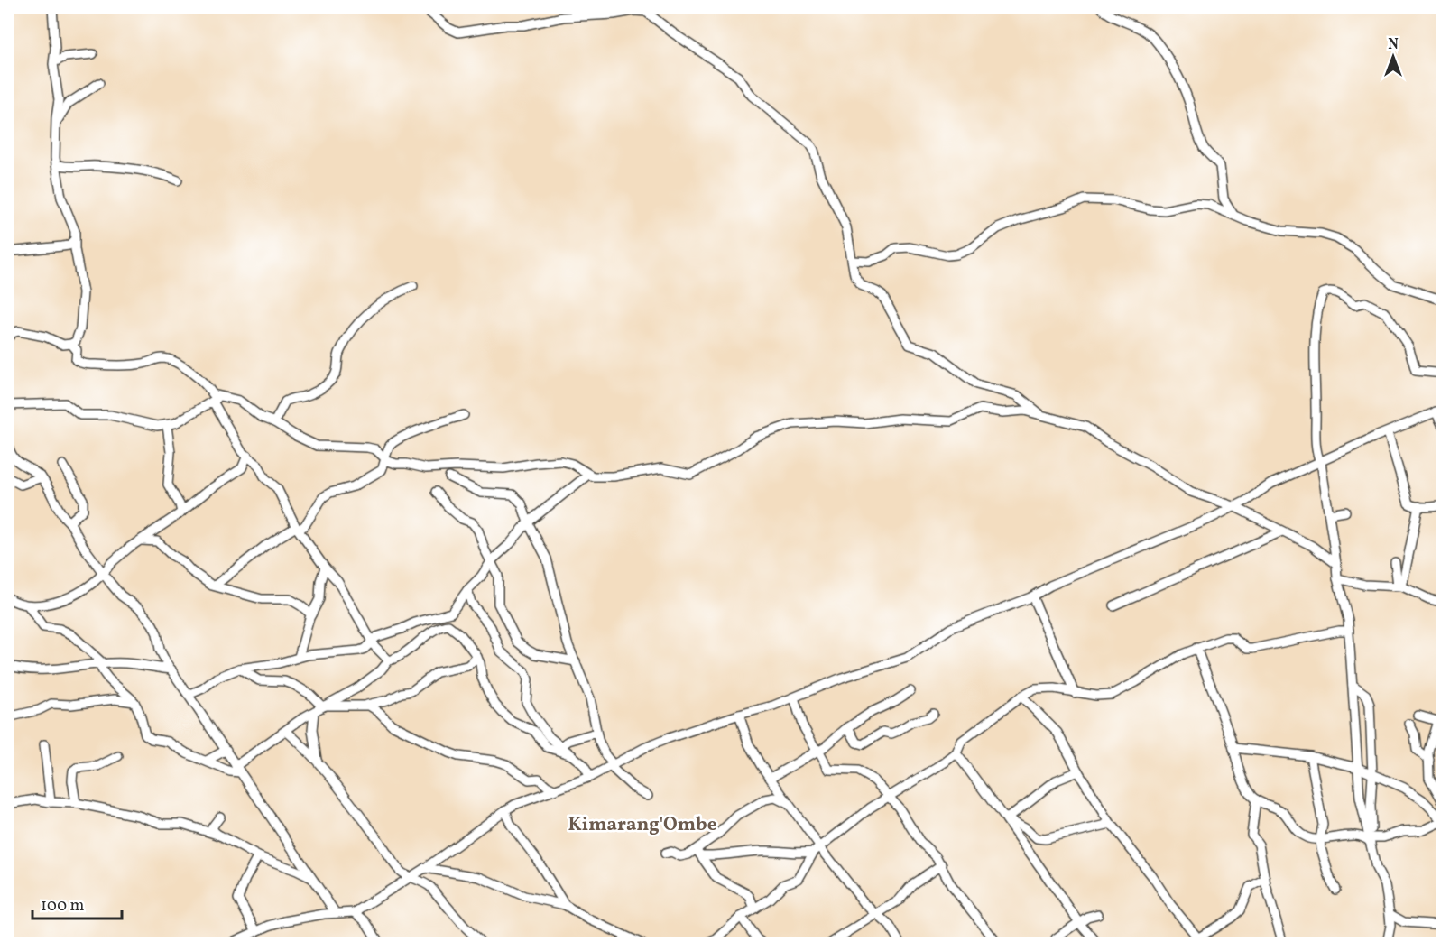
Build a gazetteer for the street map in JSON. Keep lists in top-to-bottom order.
{
  "districts": ["Kimarang'Ombe"],
  "scale_bar": "100 m",
  "north": "top"
}
